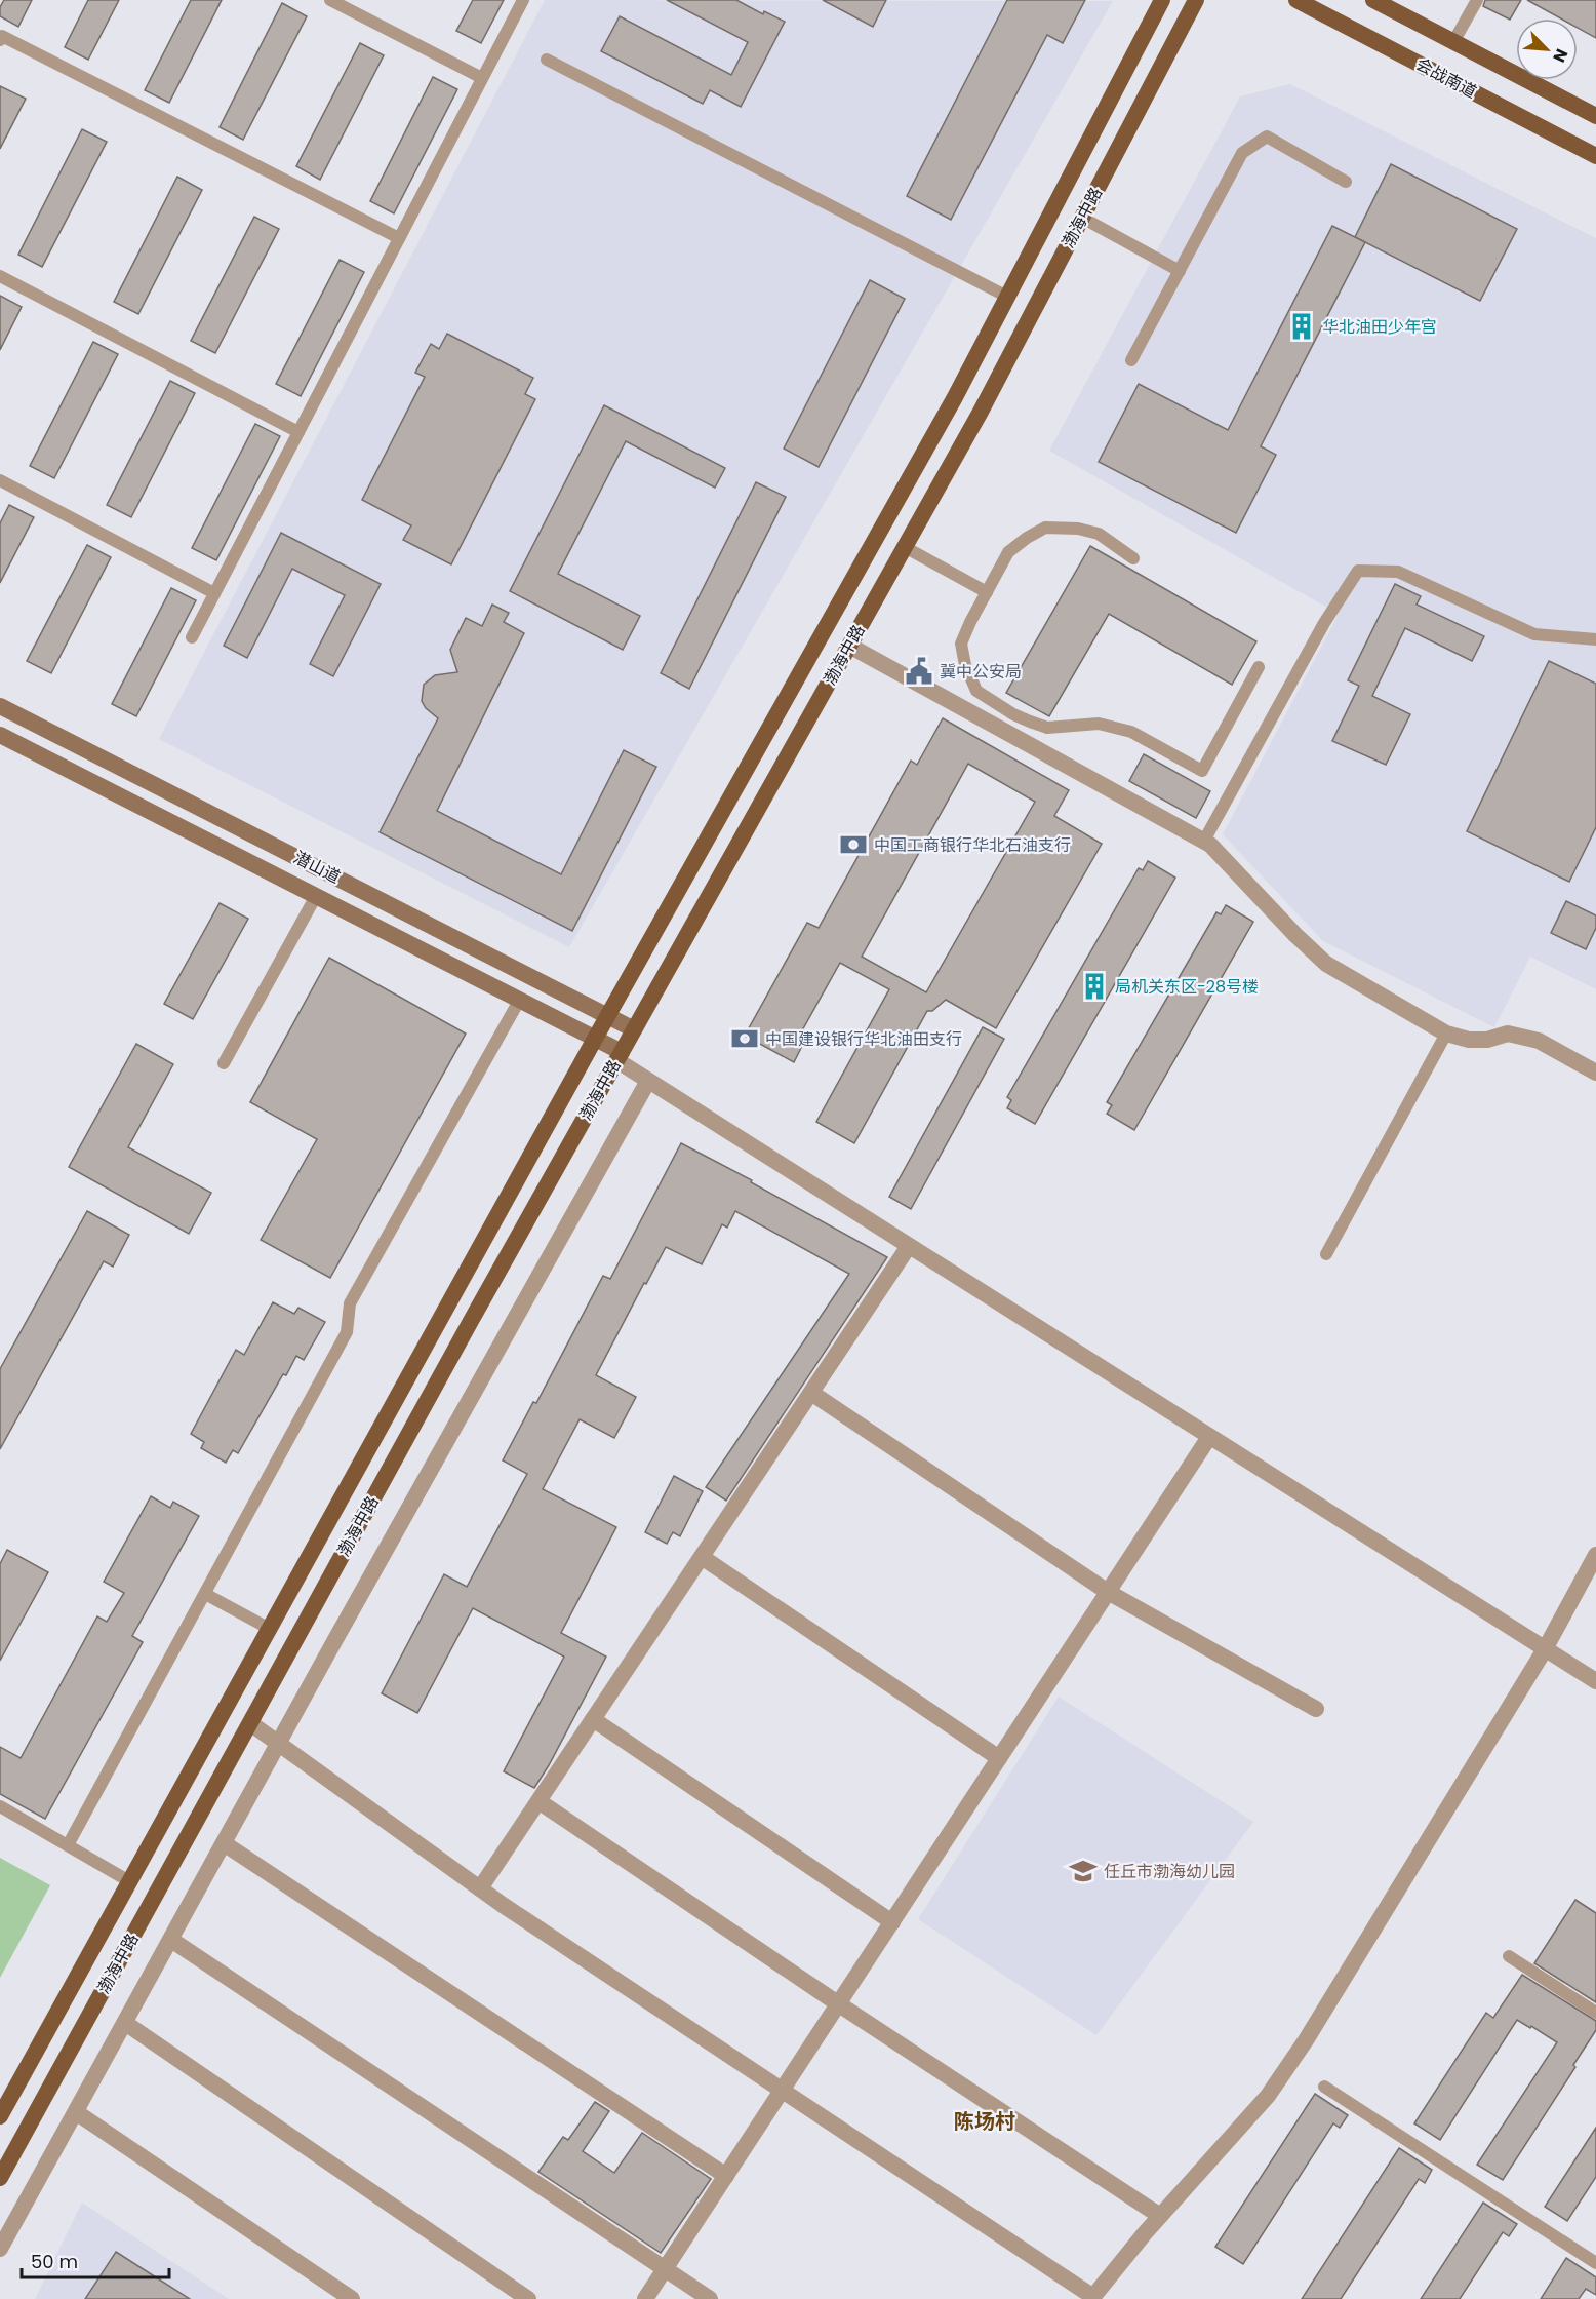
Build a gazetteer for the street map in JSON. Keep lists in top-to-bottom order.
{
  "streets": {
    "main road": ["会战南道", "渤海中路", "潜山道"]
  },
  "crossings": [
    ["渤海中路", "潜山道"]
  ],
  "districts": ["陈场村"],
  "places": {
    "building": ["华北油田少年宫", "局机关东区-28号楼"],
    "public building": ["冀中公安局"],
    "bank": ["中国工商银行华北石油支行", "中国建设银行华北油田支行"],
    "school or university": ["任丘市渤海幼儿园"]
  },
  "scale_bar": "50 m",
  "north": "bottom right"
}
